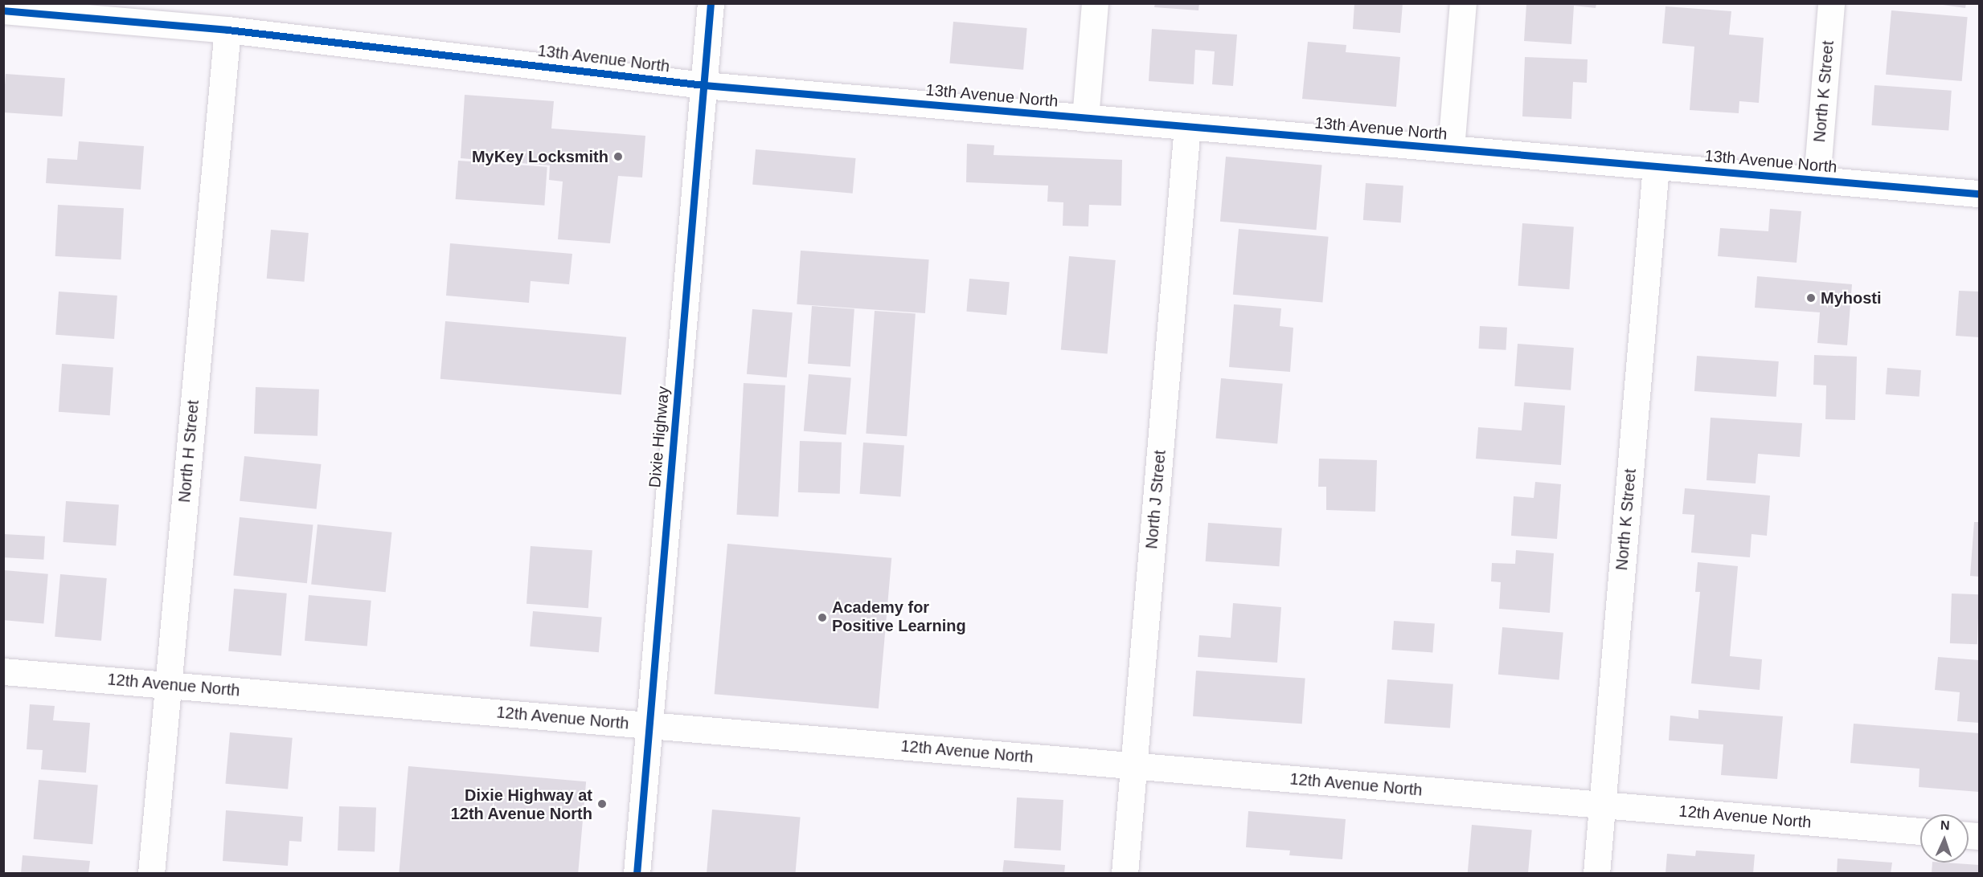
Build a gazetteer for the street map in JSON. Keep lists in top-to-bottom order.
{
  "streets": {
    "street": [
      "13th Avenue North",
      "North K Street",
      "Dixie Highway",
      "North H Street",
      "North J Street",
      "12th Avenue North"
    ]
  },
  "crossings": [
    ["13th Avenue North", "North K Street"],
    ["13th Avenue North", "Dixie Highway"],
    ["13th Avenue North", "North H Street"],
    ["13th Avenue North", "North J Street"],
    ["North K Street", "12th Avenue North"],
    ["Dixie Highway", "12th Avenue North"],
    ["North H Street", "12th Avenue North"],
    ["North J Street", "12th Avenue North"]
  ],
  "places": [
    "MyKey Locksmith",
    "Myhosti",
    "Academy for Positive Learning",
    "Dixie Highway at 12th Avenue North"
  ],
  "north": "top"
}
